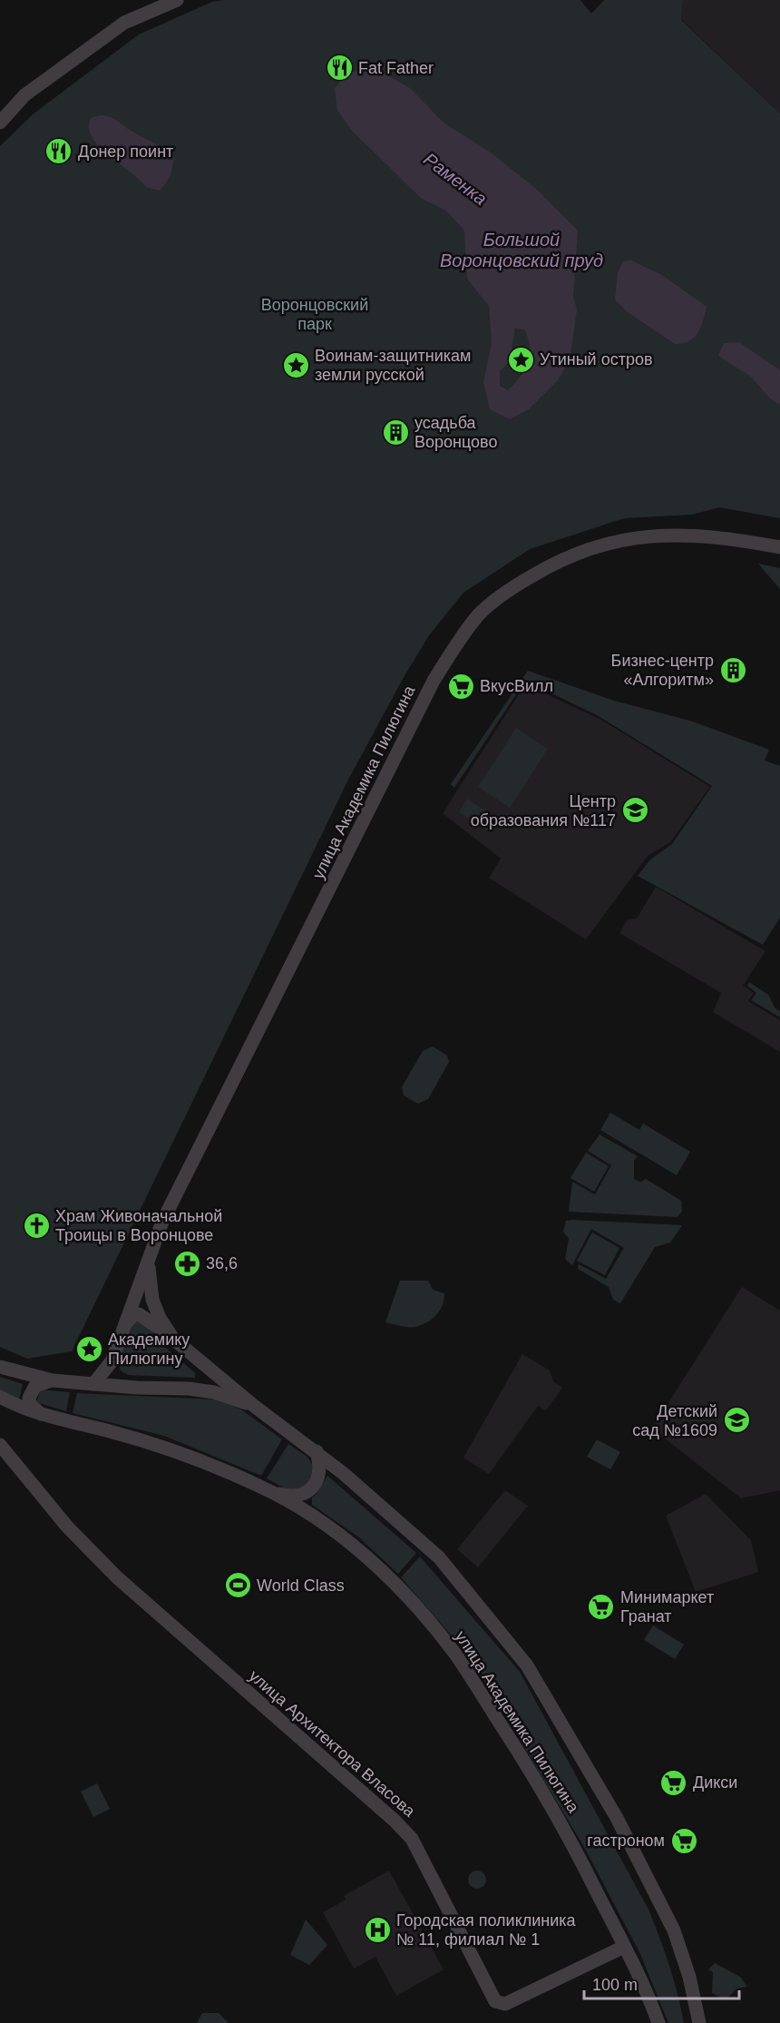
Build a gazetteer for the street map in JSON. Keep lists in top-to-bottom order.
{
  "streets": {
    "street": ["улица Академика Пилюгина", "улица Архитектора Власова"]
  },
  "crossings": [
    ["улица Академика Пилюгина", "улица Архитектора Власова"]
  ],
  "water": ["Раменка", "Большой Воронцовский пруд"],
  "parks": ["Воронцовский парк"],
  "places": {
    "restaurant": ["Fat Father", "Донер поинт"],
    "place": ["Утиный остров", "Воинам-защитникам земли русской", "Академику Пилюгину"],
    "building": ["усадьба Воронцово", "Бизнес-центр «Алгоритм»"],
    "supermarket": [
      "ВкусВилл",
      "Минимаркет Гранат",
      "Дикси",
      "гастроном"
    ],
    "school or university": ["Центр образования №117", "Детский сад №1609"],
    "church": ["Храм Живоначальной Троицы в Воронцове"],
    "pharmacy": ["36,6"],
    "sports": ["World Class"],
    "hospital": ["Городская поликлиника № 11, филиал № 1"]
  },
  "scale_bar": "100 m"
}
